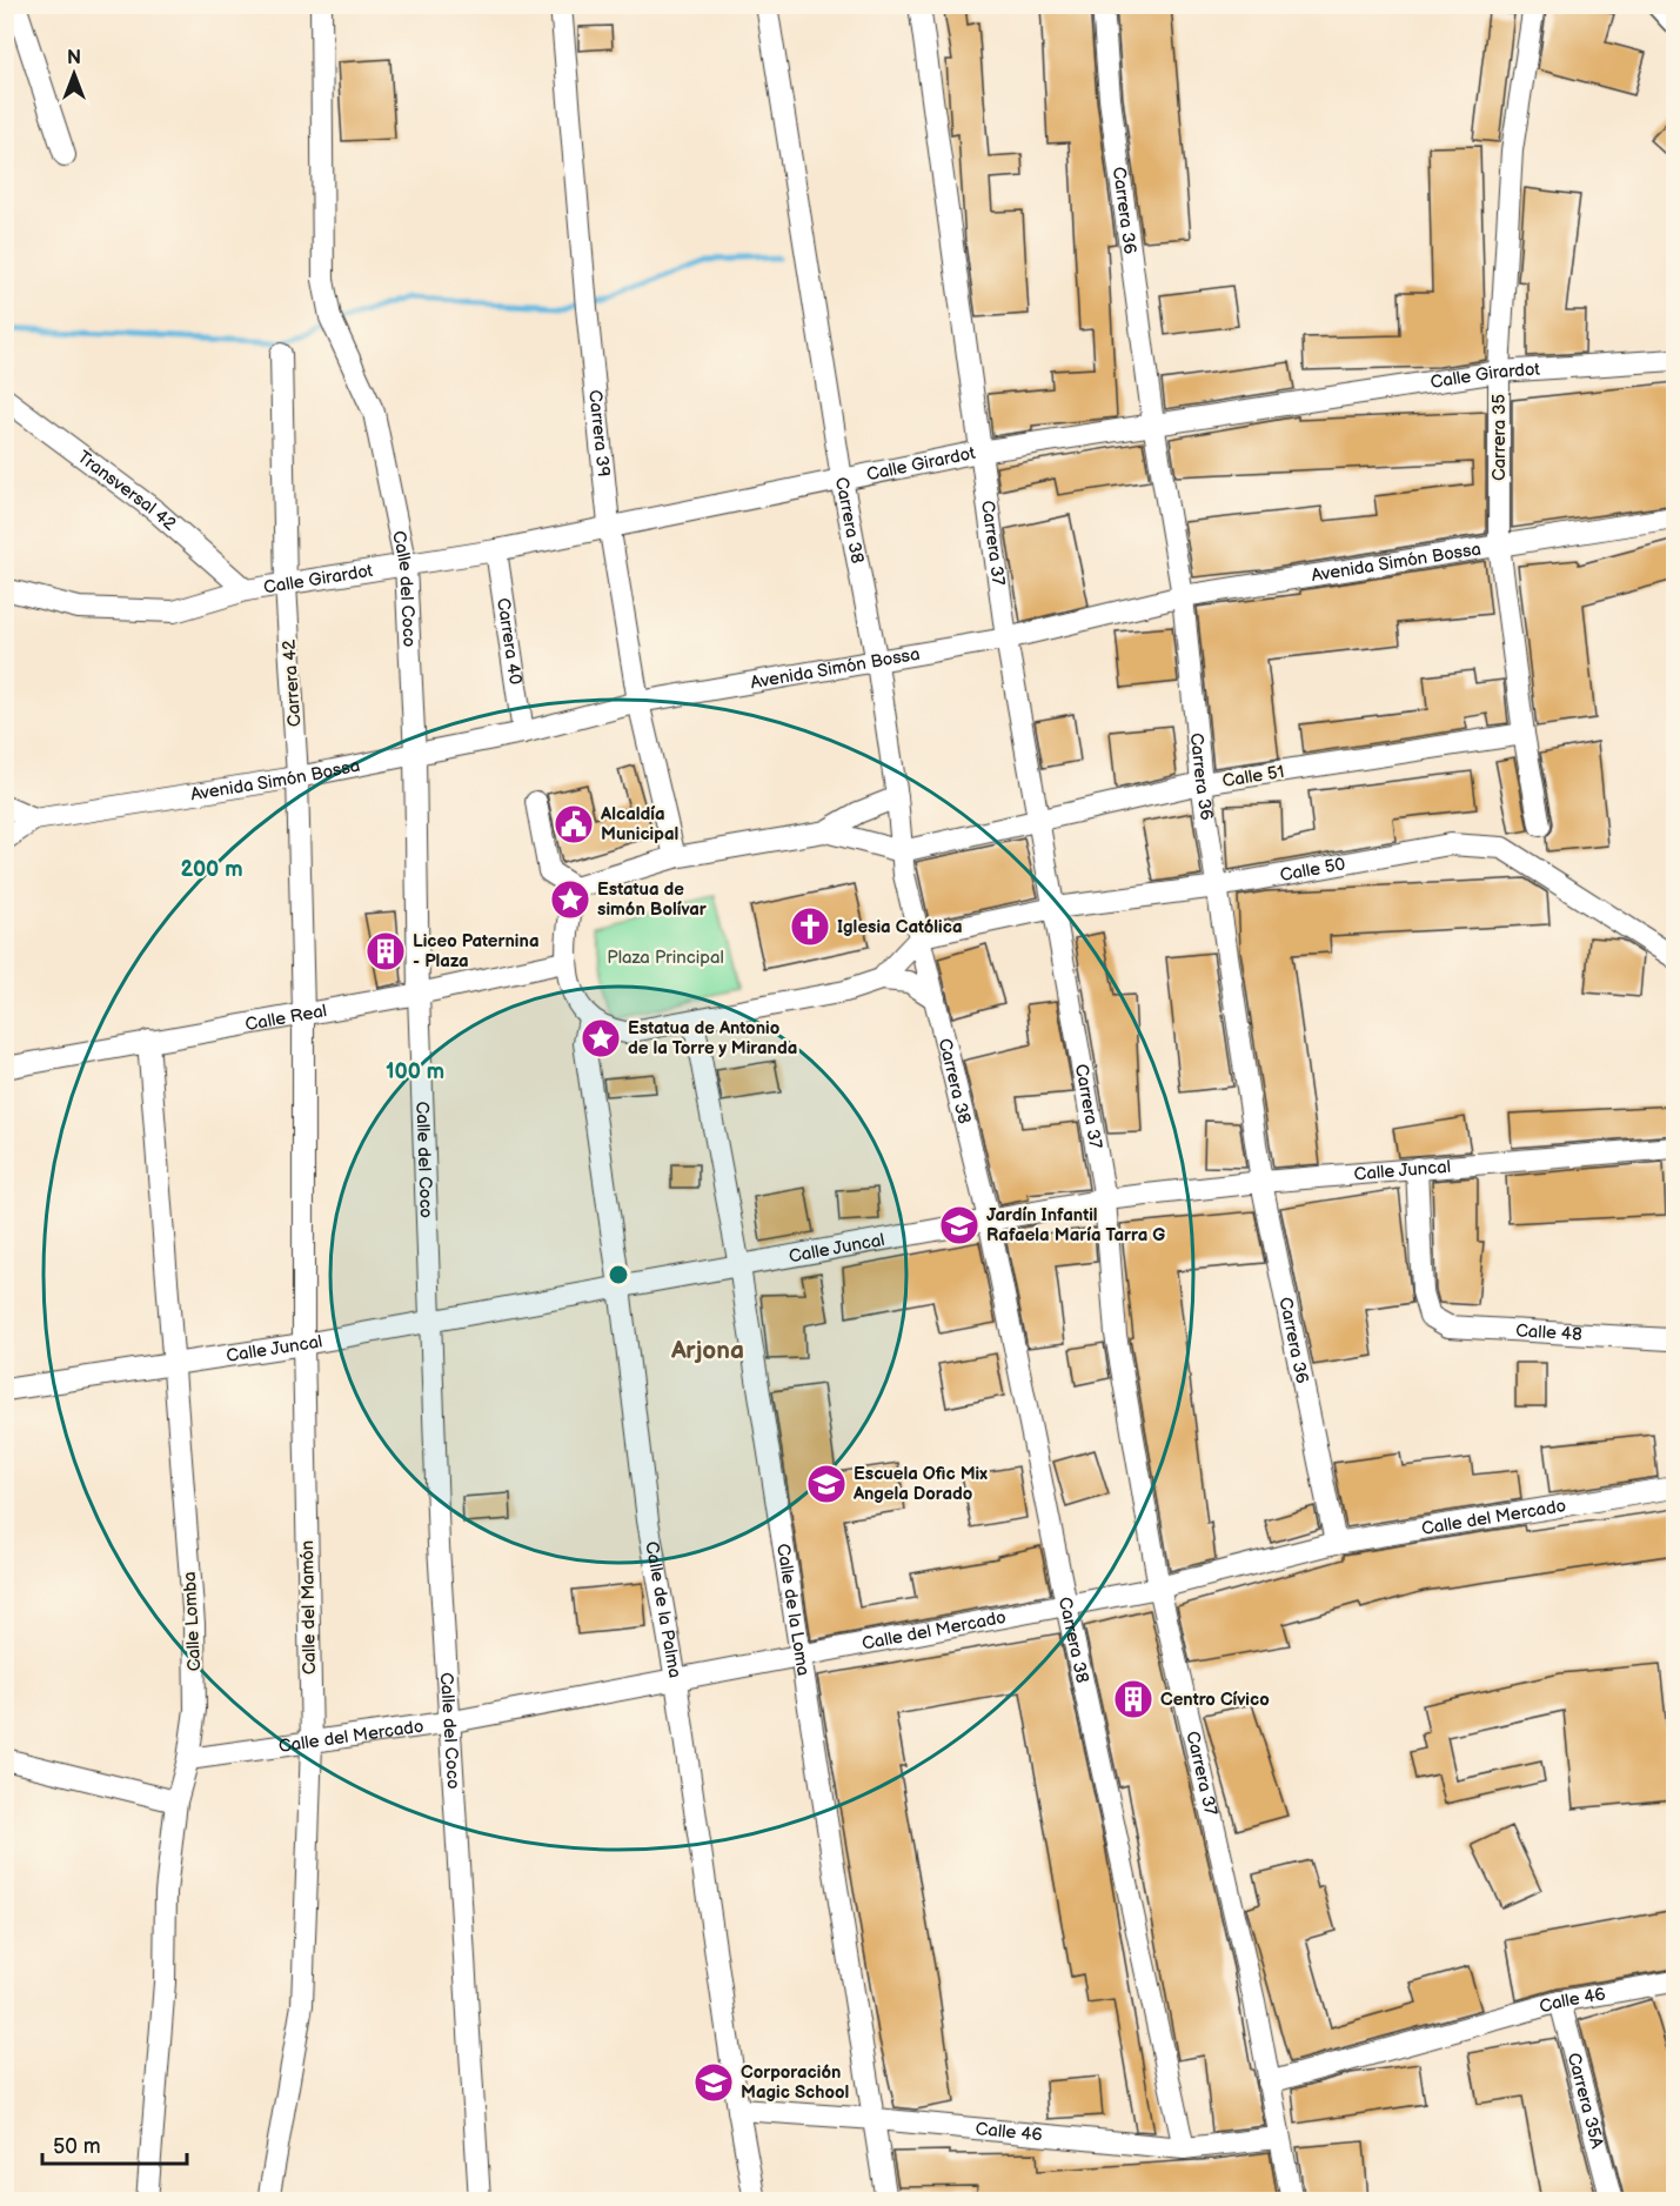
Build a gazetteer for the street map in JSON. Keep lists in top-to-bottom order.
{
  "streets": {
    "street": [
      "Carrera 36",
      "Calle Girardot",
      "Carrera 39",
      "Carrera 35",
      "Transversal 42",
      "Carrera 38",
      "Carrera 37",
      "Avenida Simón Bossa",
      "Calle del Coco",
      "Carrera 40",
      "Carrera 42",
      "Calle 51",
      "Calle 50",
      "Calle Real",
      "Calle Juncal",
      "Calle 48",
      "Calle del Mercado",
      "Calle del Mamón",
      "Calle de la Palma",
      "Calle de la Loma",
      "Calle Lomba",
      "Calle 46",
      "Carrera 35A"
    ]
  },
  "crossings": [
    ["Carrera 36", "Calle Girardot"],
    ["Carrera 36", "Avenida Simón Bossa"],
    ["Carrera 36", "Calle 51"],
    ["Carrera 36", "Calle 50"],
    ["Carrera 36", "Calle Juncal"],
    ["Carrera 36", "Calle del Mercado"],
    ["Calle Girardot", "Carrera 39"],
    ["Calle Girardot", "Carrera 35"],
    ["Calle Girardot", "Transversal 42"],
    ["Calle Girardot", "Carrera 38"],
    ["Calle Girardot", "Carrera 37"],
    ["Calle Girardot", "Calle del Coco"],
    ["Calle Girardot", "Carrera 40"],
    ["Calle Girardot", "Carrera 42"],
    ["Carrera 39", "Avenida Simón Bossa"],
    ["Carrera 35", "Avenida Simón Bossa"],
    ["Carrera 35", "Calle 51"],
    ["Carrera 38", "Avenida Simón Bossa"],
    ["Carrera 38", "Calle 51"],
    ["Carrera 38", "Calle 50"],
    ["Carrera 38", "Calle Juncal"],
    ["Carrera 38", "Calle del Mercado"],
    ["Carrera 38", "Calle 46"],
    ["Carrera 37", "Avenida Simón Bossa"],
    ["Carrera 37", "Calle 51"],
    ["Carrera 37", "Calle 50"],
    ["Carrera 37", "Calle Juncal"],
    ["Carrera 37", "Calle del Mercado"],
    ["Carrera 37", "Calle 46"],
    ["Avenida Simón Bossa", "Calle del Coco"],
    ["Avenida Simón Bossa", "Carrera 40"],
    ["Avenida Simón Bossa", "Carrera 42"],
    ["Calle del Coco", "Calle Real"],
    ["Calle del Coco", "Calle Juncal"],
    ["Calle del Coco", "Calle del Mercado"],
    ["Carrera 42", "Calle Real"],
    ["Carrera 42", "Calle del Mamón"],
    ["Calle Real", "Calle del Mamón"],
    ["Calle Real", "Calle Lomba"],
    ["Calle Juncal", "Calle 48"],
    ["Calle Juncal", "Calle del Mamón"],
    ["Calle Juncal", "Calle de la Palma"],
    ["Calle Juncal", "Calle de la Loma"],
    ["Calle Juncal", "Calle Lomba"],
    ["Calle del Mercado", "Calle del Mamón"],
    ["Calle del Mercado", "Calle de la Palma"],
    ["Calle del Mercado", "Calle de la Loma"],
    ["Calle del Mercado", "Calle Lomba"],
    ["Calle de la Palma", "Calle 46"],
    ["Calle de la Loma", "Calle 46"],
    ["Calle 46", "Carrera 35A"]
  ],
  "districts": ["Arjona"],
  "parks": ["Plaza Principal"],
  "places": {
    "public building": ["Alcaldía Municipal"],
    "place": ["Estatua de simón Bolívar", "Estatua de Antonio de la Torre y Miranda"],
    "church": ["Iglesia Católica"],
    "building": ["Liceo Paternina - Plaza", "Centro Cívico"],
    "school or university": ["Jardín Infantil Rafaela María Tarra G", "Escuela Ofic Mix Angela Dorado", "Corporación Magic School"]
  },
  "scale_bar": "50 m",
  "north": "top",
  "rings": ["200 m", "100 m"]
}
